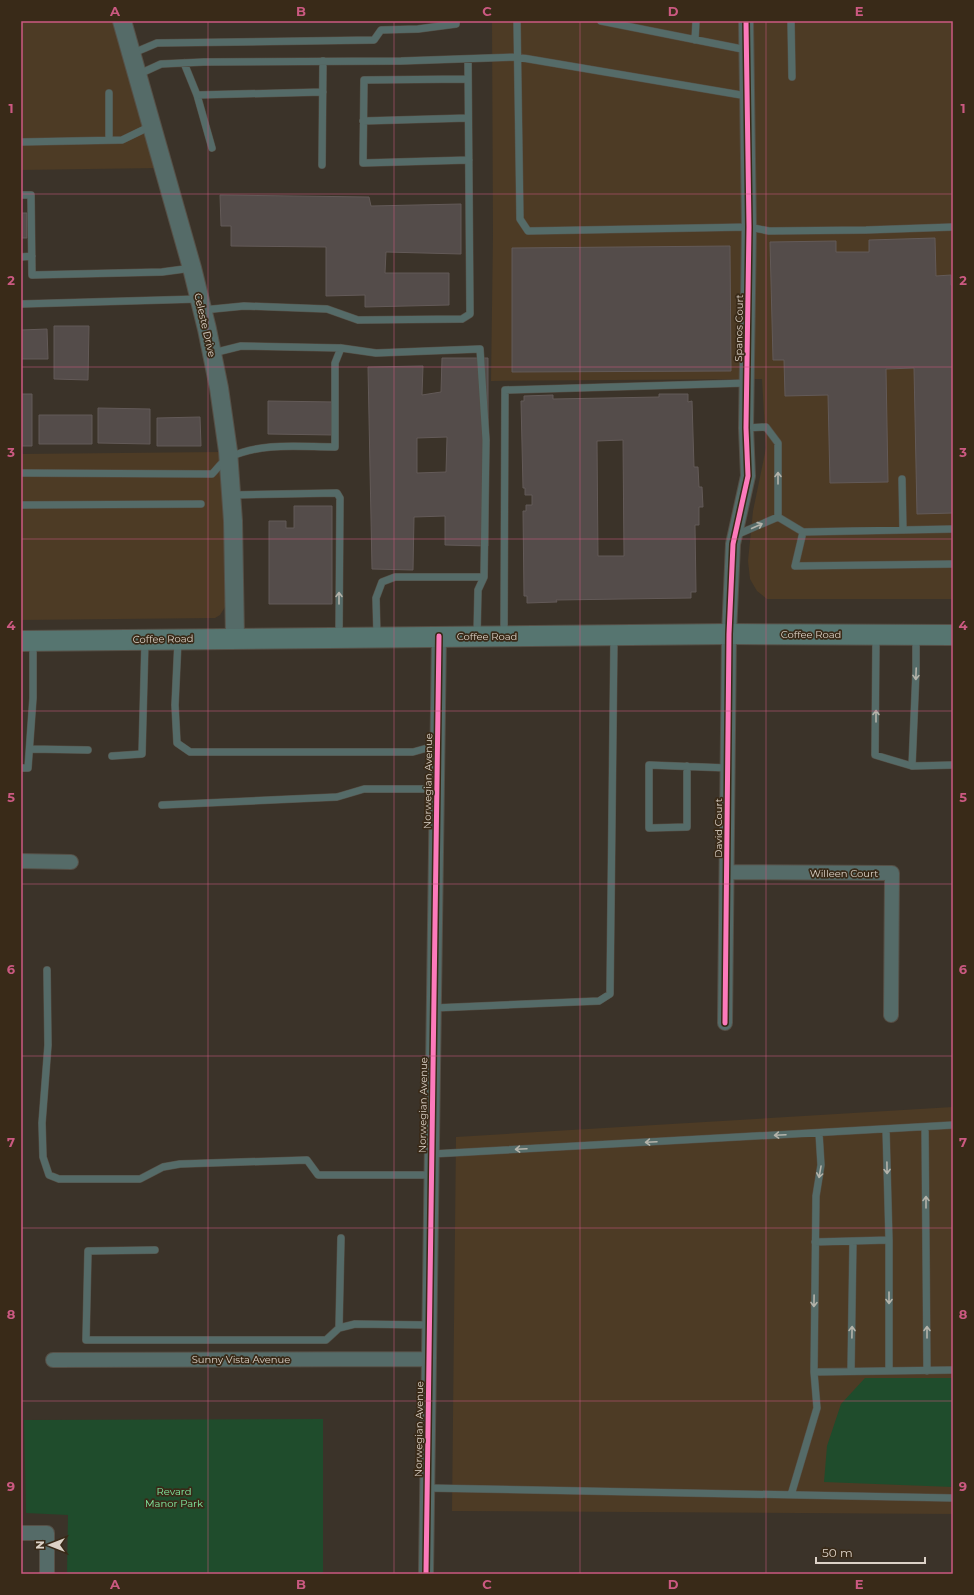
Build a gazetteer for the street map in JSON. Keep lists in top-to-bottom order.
{
  "streets": {
    "main road": ["Coffee Road"],
    "street": [
      "Celeste Drive",
      "Spanos Court",
      "Norwegian Avenue",
      "David Court",
      "Willeen Court",
      "Sunny Vista Avenue"
    ]
  },
  "crossings": [
    ["Celeste Drive", "Coffee Road"],
    ["Spanos Court", "Coffee Road"],
    ["Spanos Court", "David Court"],
    ["Coffee Road", "Norwegian Avenue"],
    ["Coffee Road", "David Court"],
    ["Norwegian Avenue", "Sunny Vista Avenue"],
    ["David Court", "Willeen Court"]
  ],
  "parks": ["Revard Manor Park"],
  "scale_bar": "50 m",
  "north": "left",
  "grid": {
    "columns": [
      "A",
      "B",
      "C",
      "D",
      "E"
    ],
    "rows": [
      "1",
      "2",
      "3",
      "4",
      "5",
      "6",
      "7",
      "8",
      "9"
    ]
  }
}
